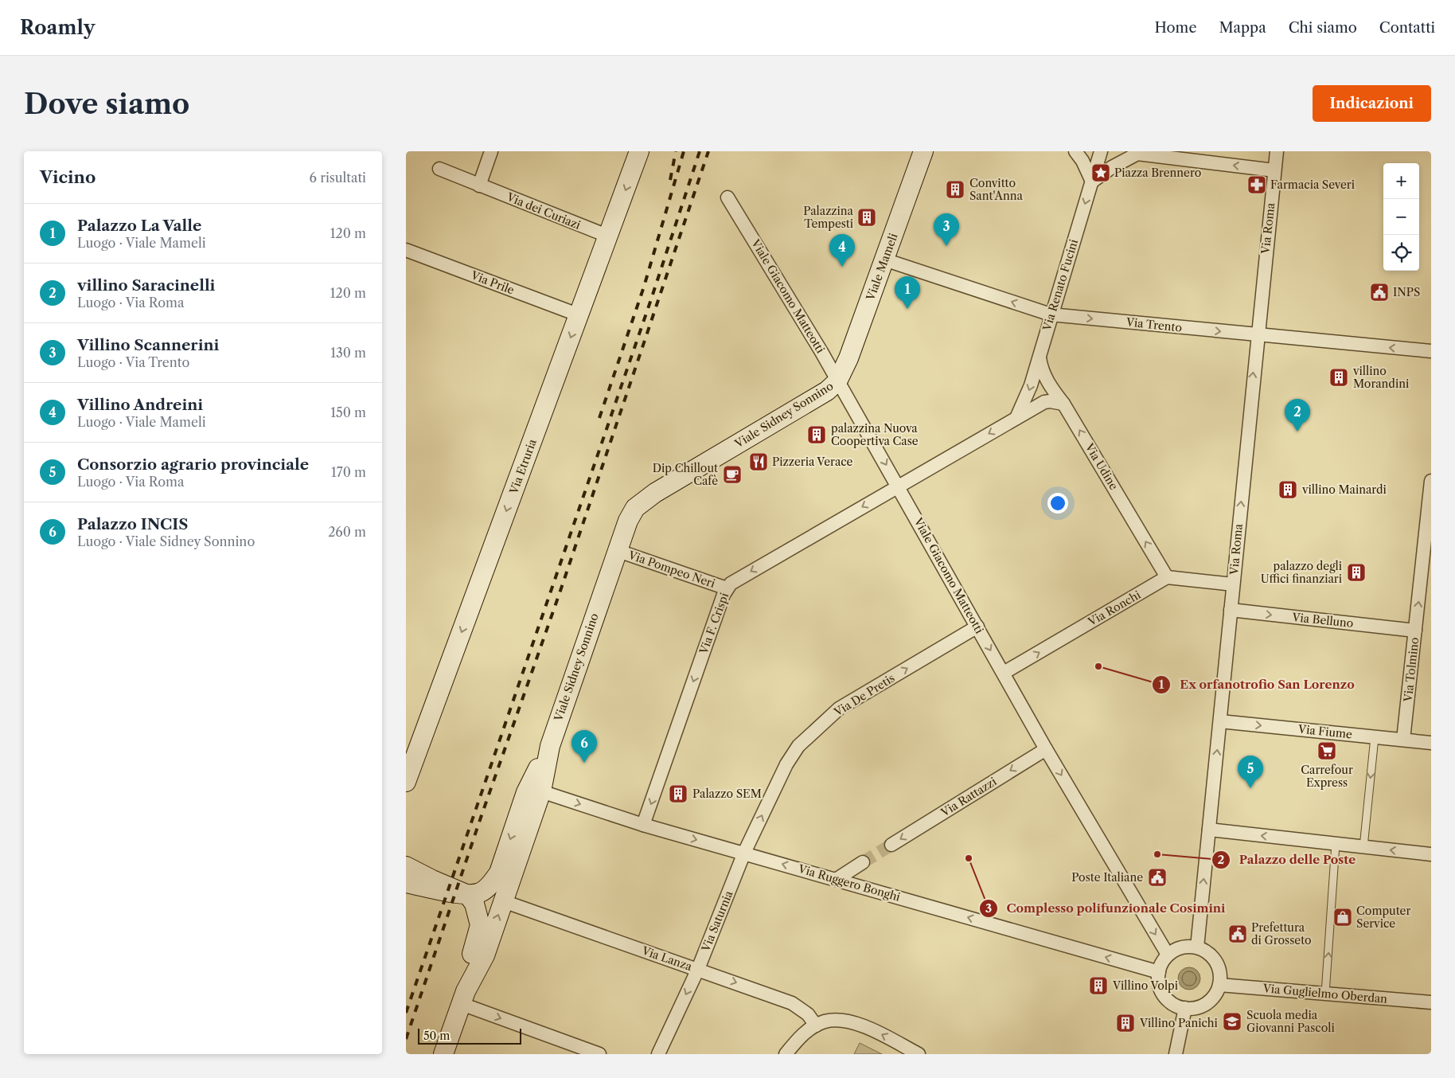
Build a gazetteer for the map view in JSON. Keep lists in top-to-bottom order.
{
  "streets": {
    "street": [
      "Via dei Curiazi",
      "Via Roma",
      "Viale Mameli",
      "Via Prile",
      "Via Renato Fucini",
      "Viale Giacomo Matteotti",
      "Via Trento",
      "Viale Sidney Sonnino",
      "Via Etruria",
      "Via Udine",
      "Via Pompeo Neri",
      "Via Ronchi",
      "Via Belluno",
      "Via F. Crispi",
      "Via Tolmino",
      "Via De Pretis",
      "Via Fiume",
      "Via Rattazzi",
      "Via Ruggero Bonghi",
      "Via Saturnia",
      "Via Lanza",
      "Via Guglielmo Oberdan"
    ]
  },
  "crossings": [
    ["Via dei Curiazi", "Via Etruria"],
    ["Via Roma", "Viale Giacomo Matteotti"],
    ["Via Roma", "Via Trento"],
    ["Via Roma", "Via Belluno"],
    ["Via Roma", "Via Fiume"],
    ["Via Roma", "Via Ruggero Bonghi"],
    ["Via Roma", "Via Guglielmo Oberdan"],
    ["Viale Mameli", "Viale Giacomo Matteotti"],
    ["Viale Mameli", "Via Trento"],
    ["Viale Mameli", "Viale Sidney Sonnino"],
    ["Via Prile", "Via Etruria"],
    ["Via Renato Fucini", "Via Trento"],
    ["Via Renato Fucini", "Via Udine"],
    ["Viale Giacomo Matteotti", "Viale Sidney Sonnino"],
    ["Viale Giacomo Matteotti", "Via Ronchi"],
    ["Viale Giacomo Matteotti", "Via F. Crispi"],
    ["Viale Giacomo Matteotti", "Via De Pretis"],
    ["Viale Giacomo Matteotti", "Via Rattazzi"],
    ["Viale Giacomo Matteotti", "Via Ruggero Bonghi"],
    ["Viale Giacomo Matteotti", "Via Guglielmo Oberdan"],
    ["Viale Sidney Sonnino", "Via Pompeo Neri"],
    ["Viale Sidney Sonnino", "Via Ruggero Bonghi"],
    ["Via Udine", "Via Ronchi"],
    ["Via Pompeo Neri", "Via F. Crispi"],
    ["Via Belluno", "Via Tolmino"],
    ["Via F. Crispi", "Via Ruggero Bonghi"],
    ["Via Tolmino", "Via Fiume"],
    ["Via De Pretis", "Via Ruggero Bonghi"],
    ["Via De Pretis", "Via Saturnia"],
    ["Via Ruggero Bonghi", "Via Saturnia"],
    ["Via Ruggero Bonghi", "Via Guglielmo Oberdan"],
    ["Via Saturnia", "Via Lanza"]
  ],
  "one_way": [
    "Via Roma",
    "Via Renato Fucini",
    "Viale Giacomo Matteotti",
    "Via Etruria",
    "Via Udine",
    "Via Ronchi",
    "Via Belluno",
    "Via F. Crispi",
    "Via Tolmino",
    "Via De Pretis",
    "Via Rattazzi",
    "Via Saturnia",
    "Via Lanza"
  ],
  "places": {
    "place": ["Piazza Brennero"],
    "pharmacy": ["Farmacia Severi"],
    "building": [
      "Convitto Sant'Anna",
      "Palazzina Tempesti",
      "villino Morandini",
      "palazzina Nuova Coopertiva Case",
      "villino Mainardi",
      "palazzo degli Uffici finanziari",
      "Palazzo SEM",
      "Villino Volpi",
      "Villino Panichi"
    ],
    "public building": ["INPS", "Poste Italiane", "Prefettura di Grosseto"],
    "restaurant": ["Pizzeria Verace"],
    "cafe": ["Dip Chillout Cafè"],
    "other": ["Ex orfanotrofio San Lorenzo", "Palazzo delle Poste", "Complesso polifunzionale Cosimini"],
    "supermarket": ["Carrefour Express"],
    "shop": ["Computer Service"],
    "school or university": ["Scuola media Giovanni Pascoli"]
  },
  "scale_bar": "50 m",
  "page": {
    "header": "Roamly",
    "nav": [
      "Home",
      "Mappa",
      "Chi siamo",
      "Contatti"
    ],
    "buttons": "Indicazioni",
    "title": "Dove siamo",
    "heading": ["Vicino", "6 risultati"],
    "map_buttons": ["+", "−"],
    "list": [
      {
        "mark": "1",
        "name": "Palazzo La Valle",
        "note": "Luogo · Viale Mameli",
        "value": "120 m"
      },
      {
        "mark": "2",
        "name": "villino Saracinelli",
        "note": "Luogo · Via Roma",
        "value": "120 m"
      },
      {
        "mark": "3",
        "name": "Villino Scannerini",
        "note": "Luogo · Via Trento",
        "value": "130 m"
      },
      {
        "mark": "4",
        "name": "Villino Andreini",
        "note": "Luogo · Viale Mameli",
        "value": "150 m"
      },
      {
        "mark": "5",
        "name": "Consorzio agrario provinciale",
        "note": "Luogo · Via Roma",
        "value": "170 m"
      },
      {
        "mark": "6",
        "name": "Palazzo INCIS",
        "note": "Luogo · Viale Sidney Sonnino",
        "value": "260 m"
      }
    ],
    "pins": [
      "3",
      "4",
      "1",
      "2",
      "6",
      "5"
    ],
    "scale": "50 m"
  }
}
